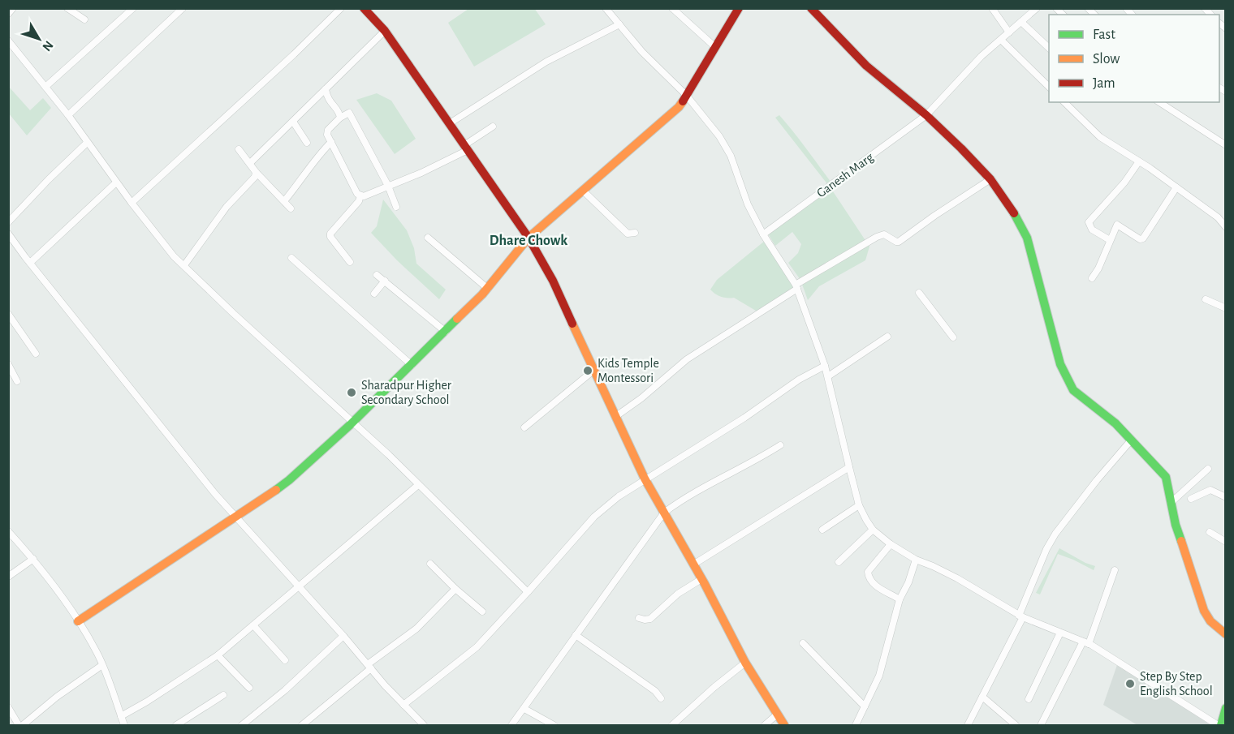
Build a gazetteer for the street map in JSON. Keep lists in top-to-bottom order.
{
  "streets": {
    "street": ["Ganesh Marg"]
  },
  "districts": ["Dhare Chowk"],
  "places": ["Kids Temple Montessori", "Sharadpur Higher Secondary School", "Step By Step English School"],
  "legend": ["Fast", "Slow", "Jam"],
  "north": "bottom right"
}
